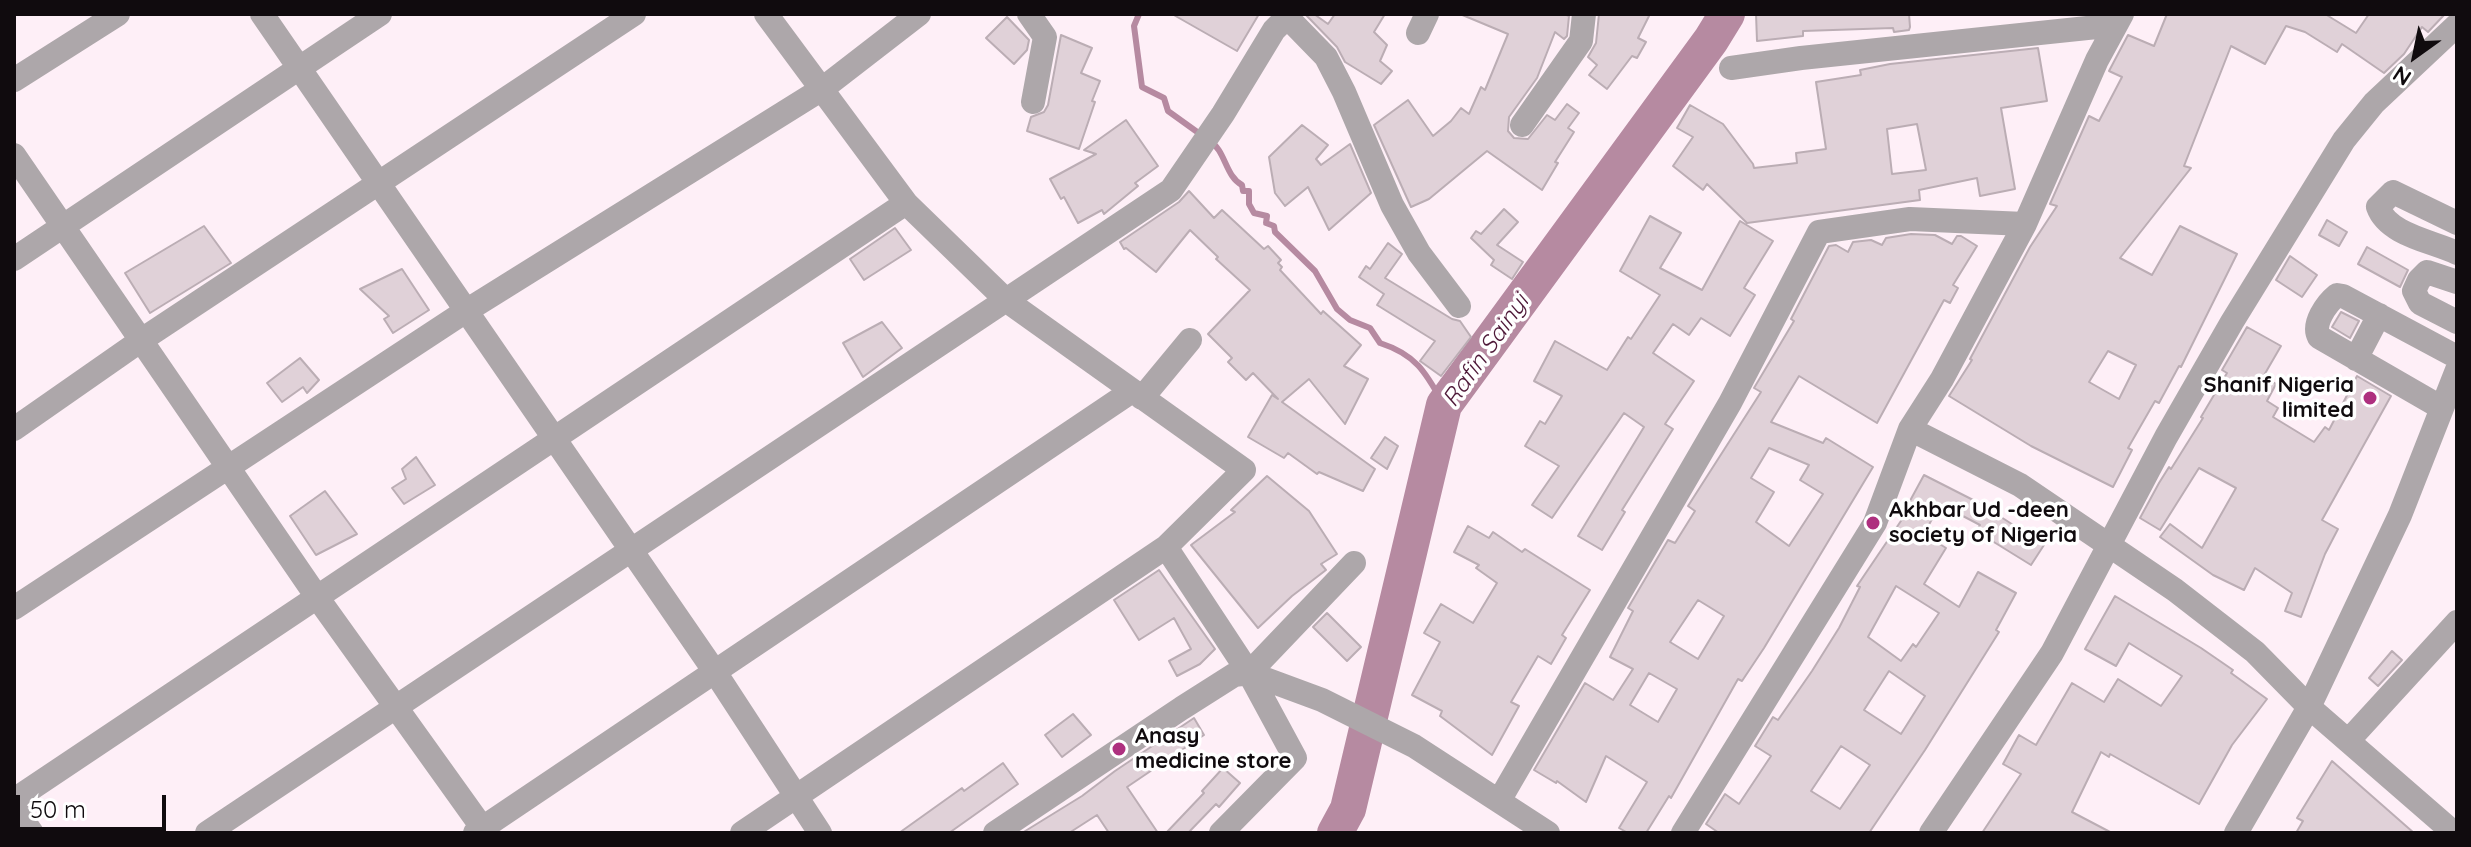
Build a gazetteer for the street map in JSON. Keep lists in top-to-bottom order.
{
  "water": ["Rafin Sainyi"],
  "places": ["Shanif Nigeria limited", "Akhbar Ud -deen society of Nigeria", "Anasy medicine store"],
  "scale_bar": "50 m",
  "north": "bottom left"
}
